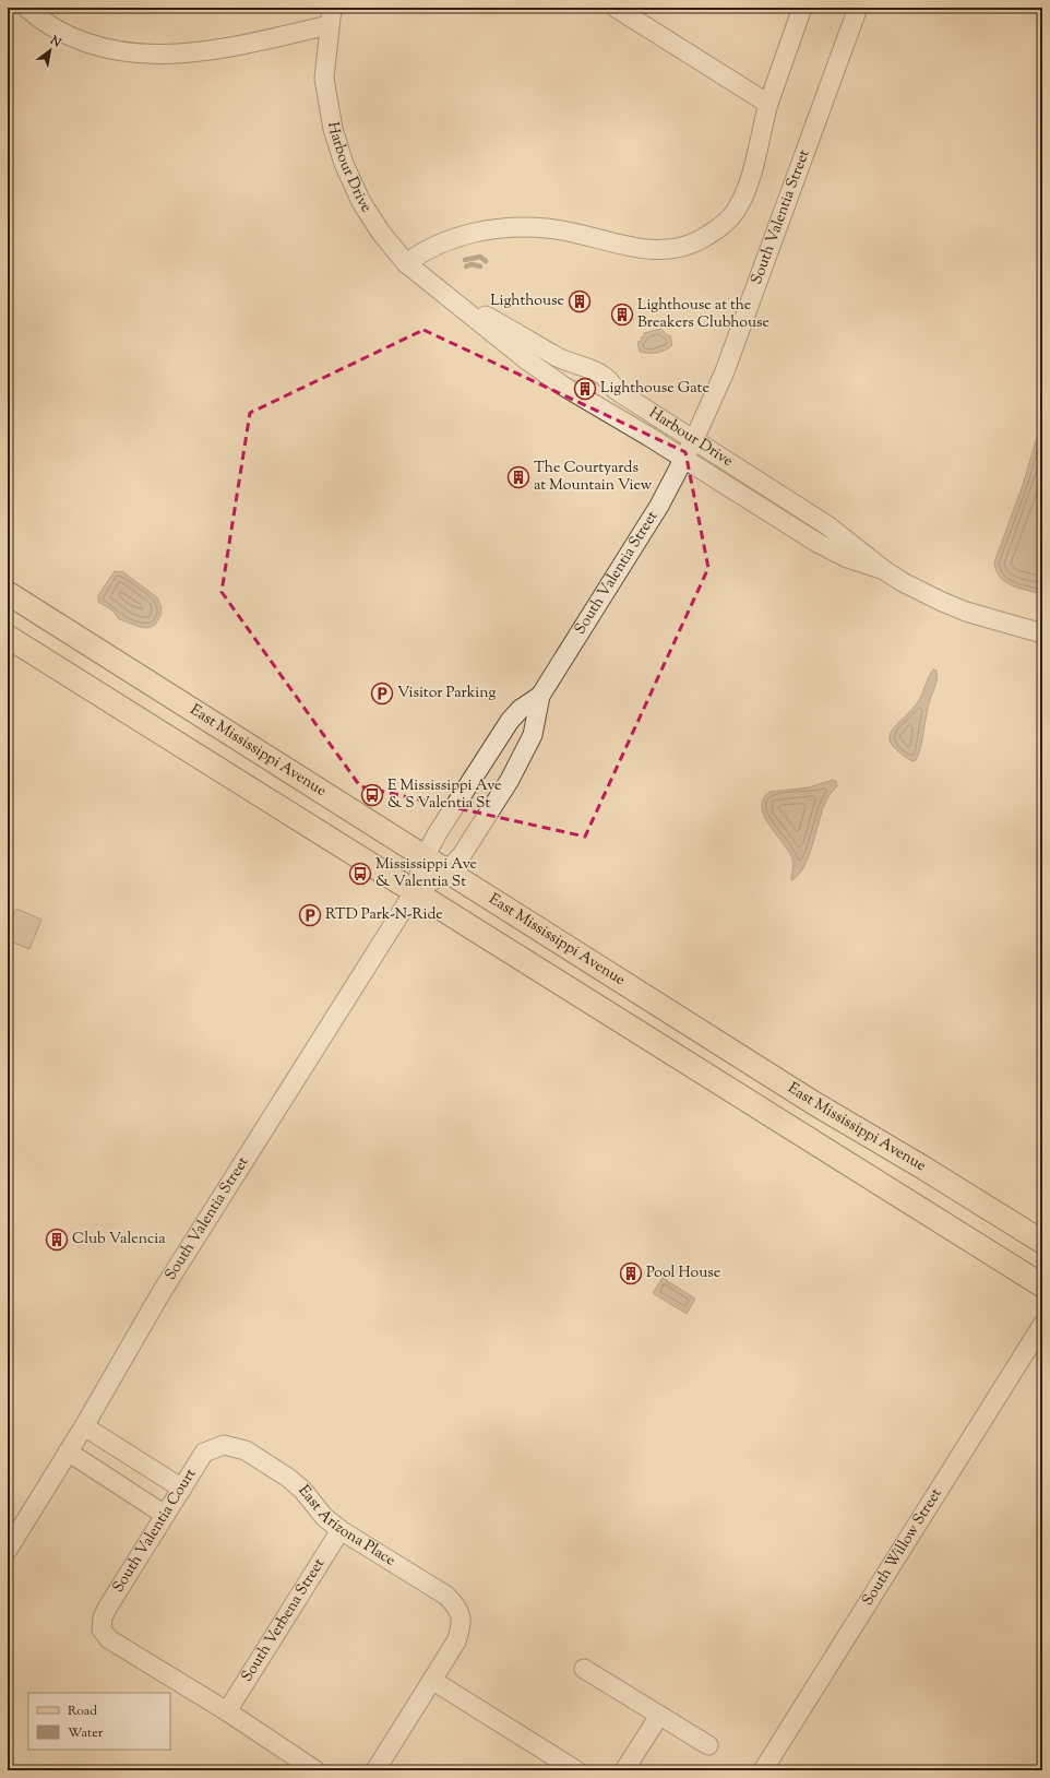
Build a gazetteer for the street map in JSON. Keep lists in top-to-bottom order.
{
  "streets": {
    "main road": ["East Mississippi Avenue"],
    "street": [
      "Harbour Drive",
      "South Valentia Street",
      "East Arizona Place",
      "South Valentia Court",
      "South Willow Street",
      "South Verbena Street"
    ]
  },
  "crossings": [
    ["Harbour Drive", "South Valentia Street"],
    ["South Valentia Street", "East Mississippi Avenue"],
    ["East Arizona Place", "South Valentia Court"],
    ["East Arizona Place", "South Verbena Street"],
    ["South Valentia Court", "South Verbena Street"]
  ],
  "places": {
    "building": [
      "Lighthouse",
      "Lighthouse at the Breakers Clubhouse",
      "Lighthouse Gate",
      "The Courtyards at Mountain View",
      "Club Valencia",
      "Pool House"
    ],
    "parking": ["Visitor Parking", "RTD Park-N-Ride"],
    "bus stop": ["E Mississippi Ave & S Valentia St", "Mississippi Ave & Valentia St"]
  },
  "legend": ["Road", "Water"],
  "north": "top right"
}
